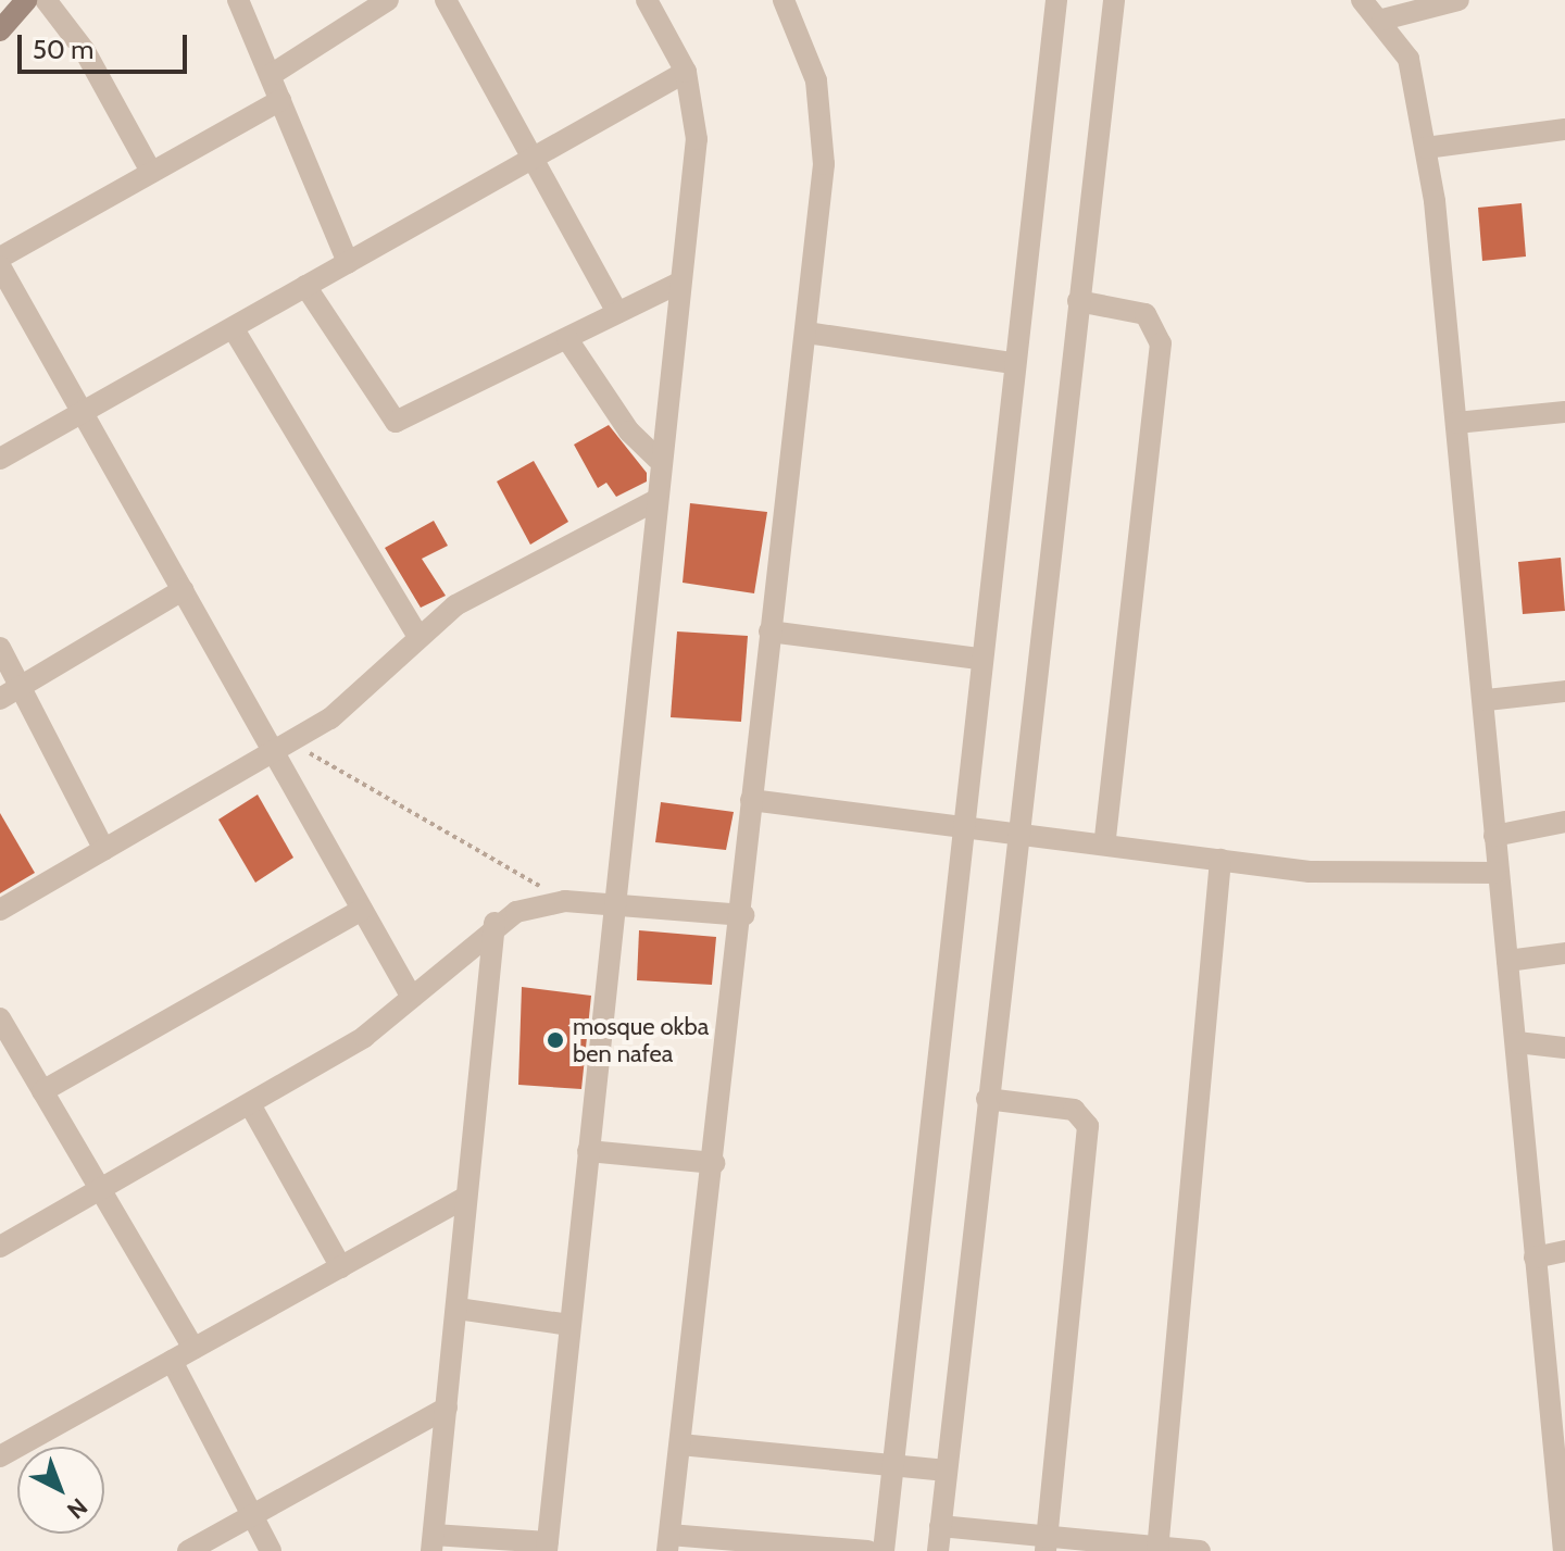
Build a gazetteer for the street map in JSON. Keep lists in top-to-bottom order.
{
  "places": ["mosque okba ben nafea"],
  "scale_bar": "50 m",
  "north": "bottom right"
}
